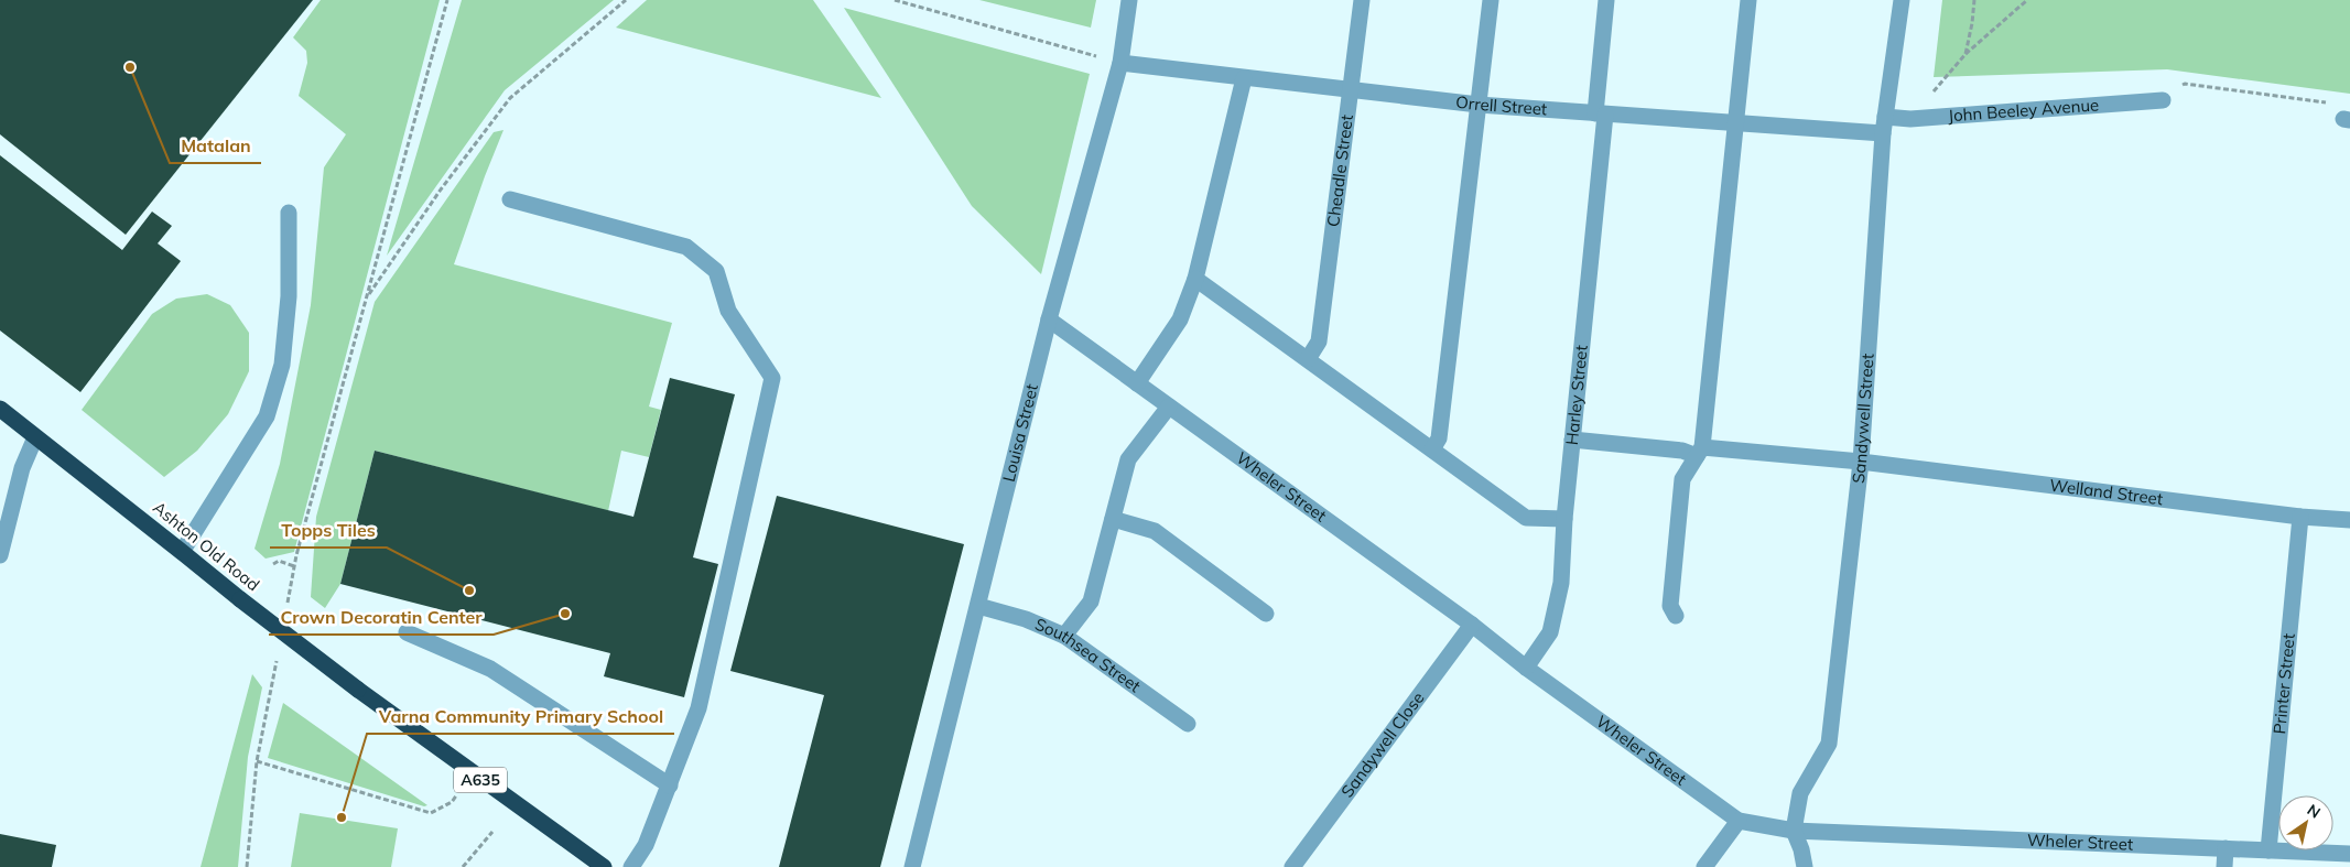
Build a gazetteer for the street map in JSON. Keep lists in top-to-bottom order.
{
  "streets": {
    "highway": ["Ashton Old Road", "A635"],
    "street": [
      "Orrell Street",
      "John Beeley Avenue",
      "Cheadle Street",
      "Harley Street",
      "Sandywell Street",
      "Louisa Street",
      "Wheler Street",
      "Welland Street",
      "Southsea Street",
      "Printer Street",
      "Sandywell Close"
    ]
  },
  "crossings": [
    ["Orrell Street", "John Beeley Avenue"],
    ["Orrell Street", "Cheadle Street"],
    ["Orrell Street", "Harley Street"],
    ["Orrell Street", "Sandywell Street"],
    ["Orrell Street", "Louisa Street"],
    ["John Beeley Avenue", "Sandywell Street"],
    ["Harley Street", "Wheler Street"],
    ["Harley Street", "Welland Street"],
    ["Sandywell Street", "Wheler Street"],
    ["Sandywell Street", "Welland Street"],
    ["Louisa Street", "Wheler Street"],
    ["Louisa Street", "Southsea Street"],
    ["Wheler Street", "Printer Street"],
    ["Wheler Street", "Sandywell Close"],
    ["Welland Street", "Printer Street"]
  ],
  "places": [
    "Matalan",
    "Topps Tiles",
    "Crown Decoratin Center",
    "Varna Community Primary School"
  ],
  "north": "top right"
}
